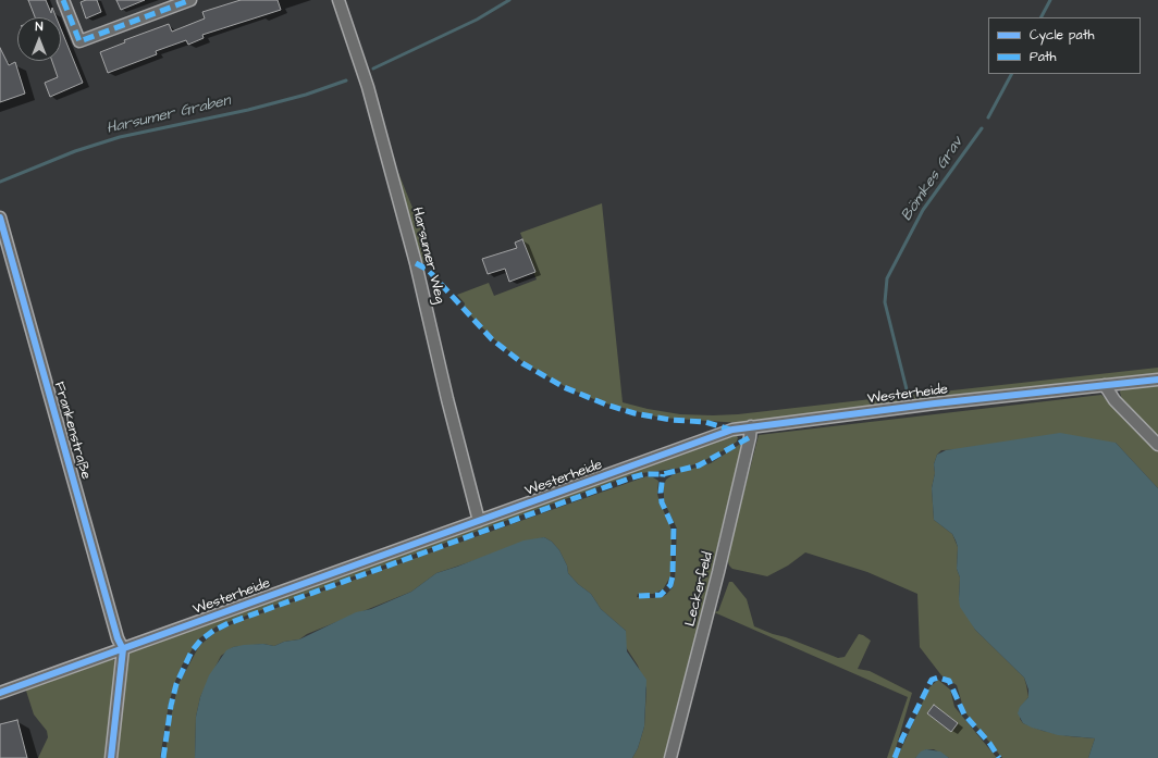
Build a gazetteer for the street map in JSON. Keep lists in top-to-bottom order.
{
  "streets": {
    "street": [
      "Harsumer Weg",
      "Westerheide",
      "Frankenstraße",
      "Leckerfeld"
    ]
  },
  "crossings": [
    ["Harsumer Weg", "Westerheide"],
    ["Westerheide", "Frankenstraße"],
    ["Westerheide", "Leckerfeld"]
  ],
  "water": ["Harsumer Graben", "Bömkes Grav"],
  "legend": ["Cycle path", "Path"],
  "north": "top"
}
